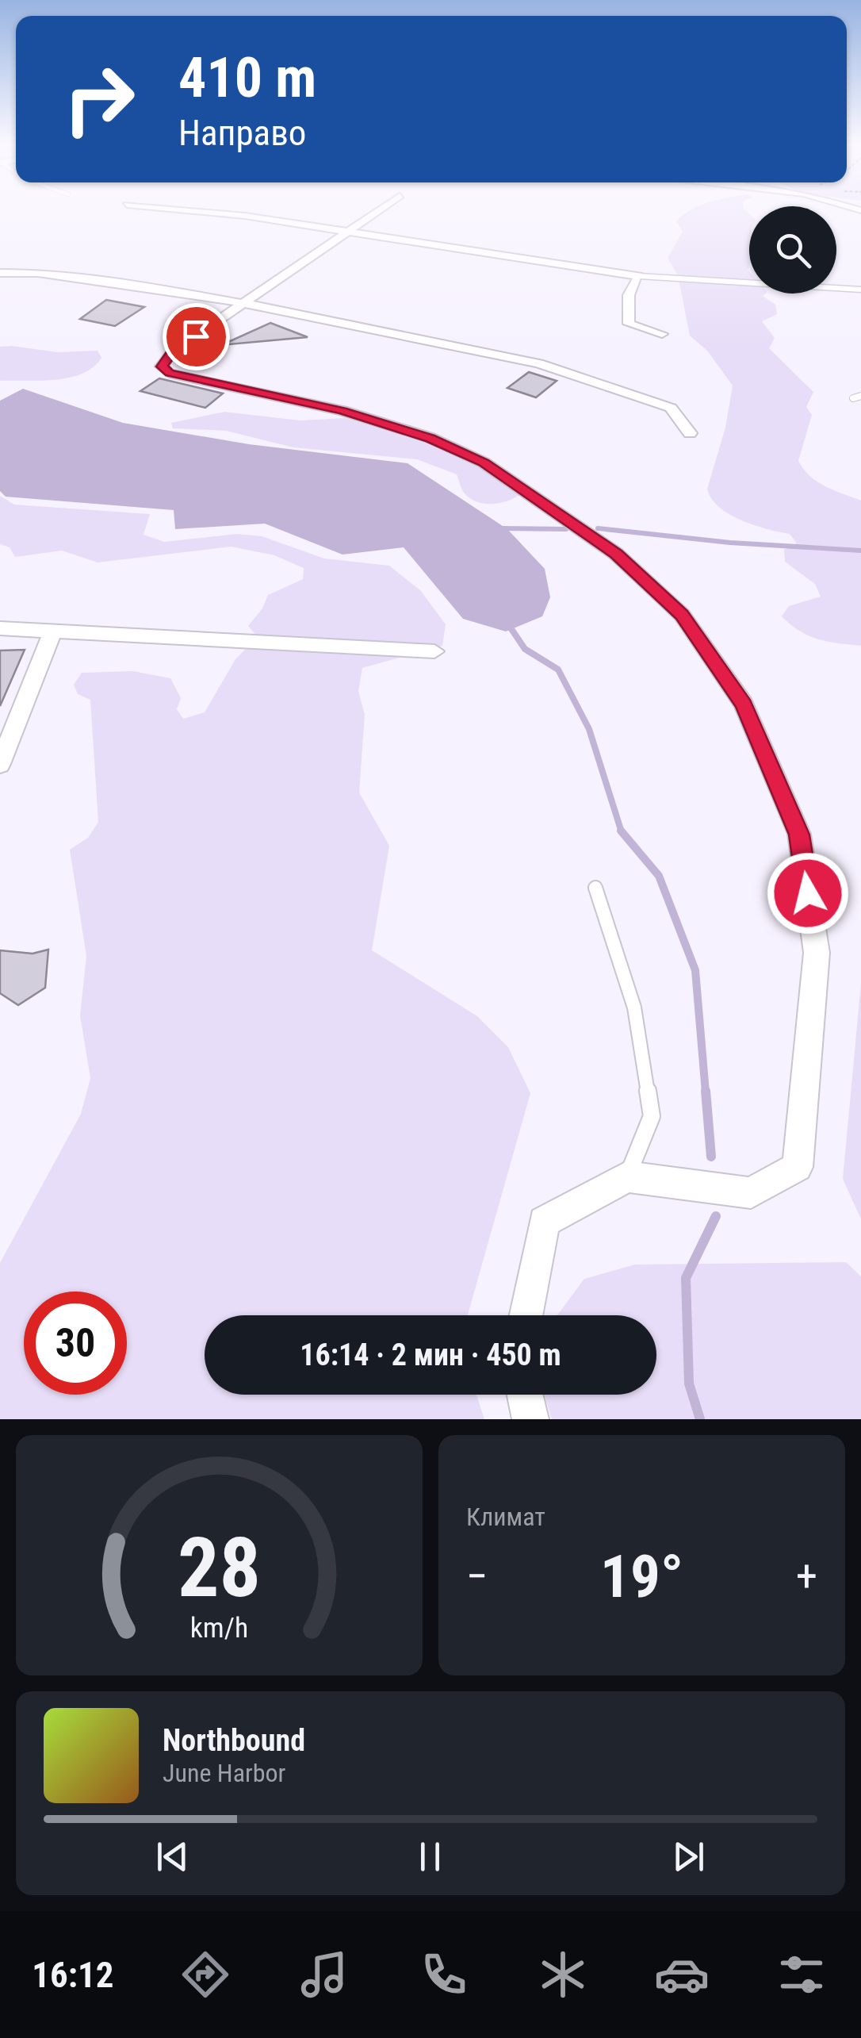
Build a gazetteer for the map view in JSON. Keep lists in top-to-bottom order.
{
  "page": {
    "turn": ["410 m", "Направо"],
    "limit": "30",
    "trip": "16:14 · 2 мин · 450 m",
    "tile": "Климат",
    "heat": ["−", "19°", "+"],
    "song": ["Northbound", "June Harbor"],
    "tabs": "16:12",
    "gauge": ["28", "km/h"]
  }
}
